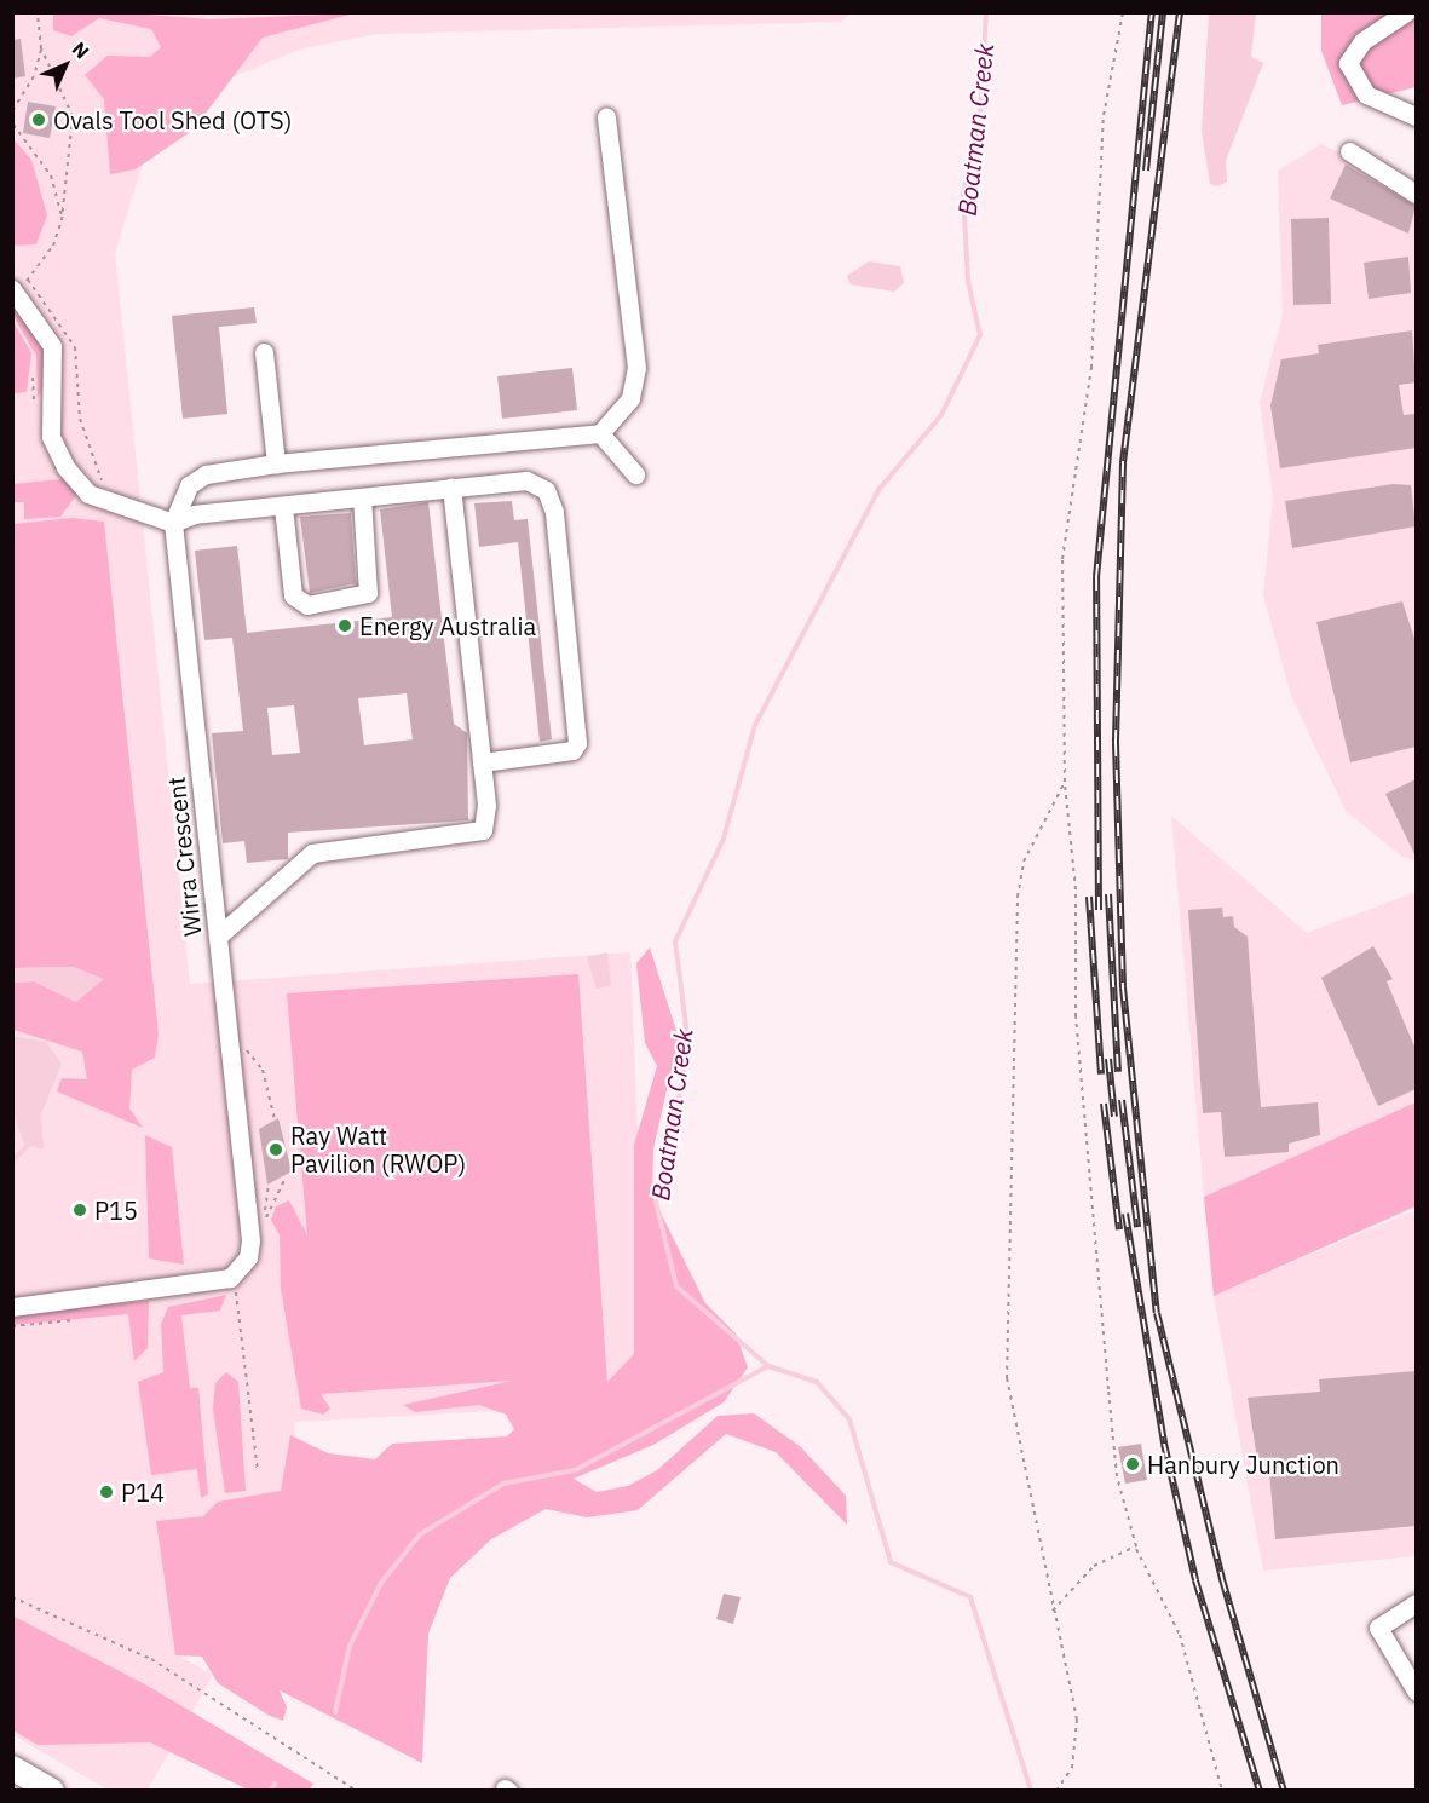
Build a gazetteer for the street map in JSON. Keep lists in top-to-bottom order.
{
  "streets": {
    "lane": ["Wirra Crescent"]
  },
  "water": ["Boatman Creek"],
  "places": [
    "Ovals Tool Shed (OTS)",
    "Energy Australia",
    "Ray Watt Pavilion (RWOP)",
    "P15",
    "Hanbury Junction",
    "P14"
  ],
  "north": "top right"
}
